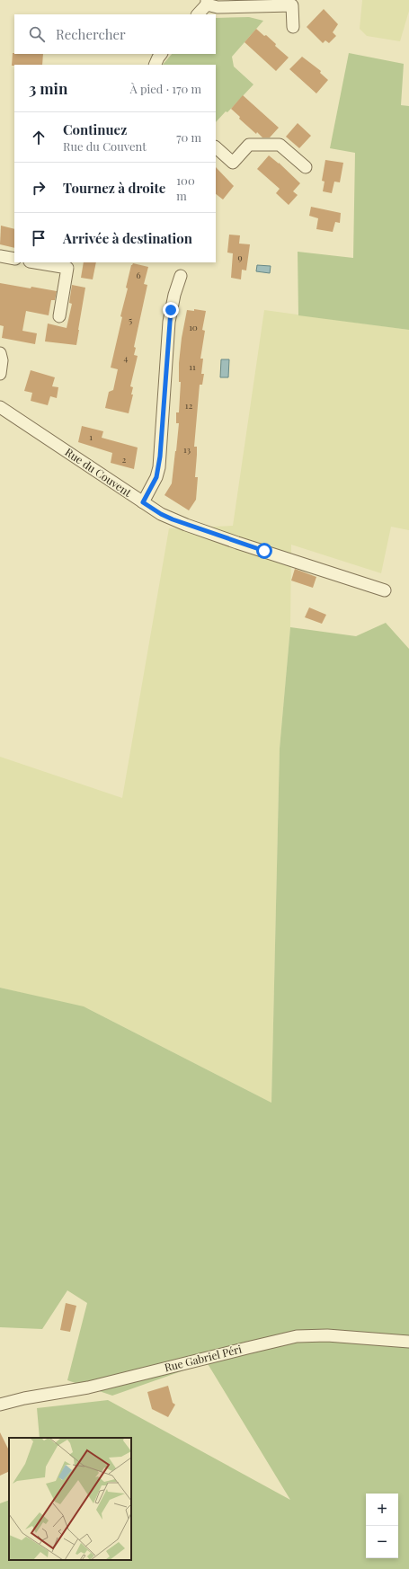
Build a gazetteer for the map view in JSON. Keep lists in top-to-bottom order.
{
  "streets": {
    "street": ["Rue du Couvent", "Rue Gabriel Péri"]
  },
  "house_numbers": [
    "9",
    "6",
    "5",
    "10",
    "4",
    "11",
    "12",
    "1",
    "13",
    "2"
  ],
  "page": {
    "search": "Rechercher",
    "heading": ["3 min", "À pied · 170 m"],
    "list": [
      ["Continuez", "Rue du Couvent", "70 m"],
      ["Tournez à droite", "100 m"],
      "Arrivée à destination"
    ],
    "map_buttons": ["+", "−"]
  }
}
